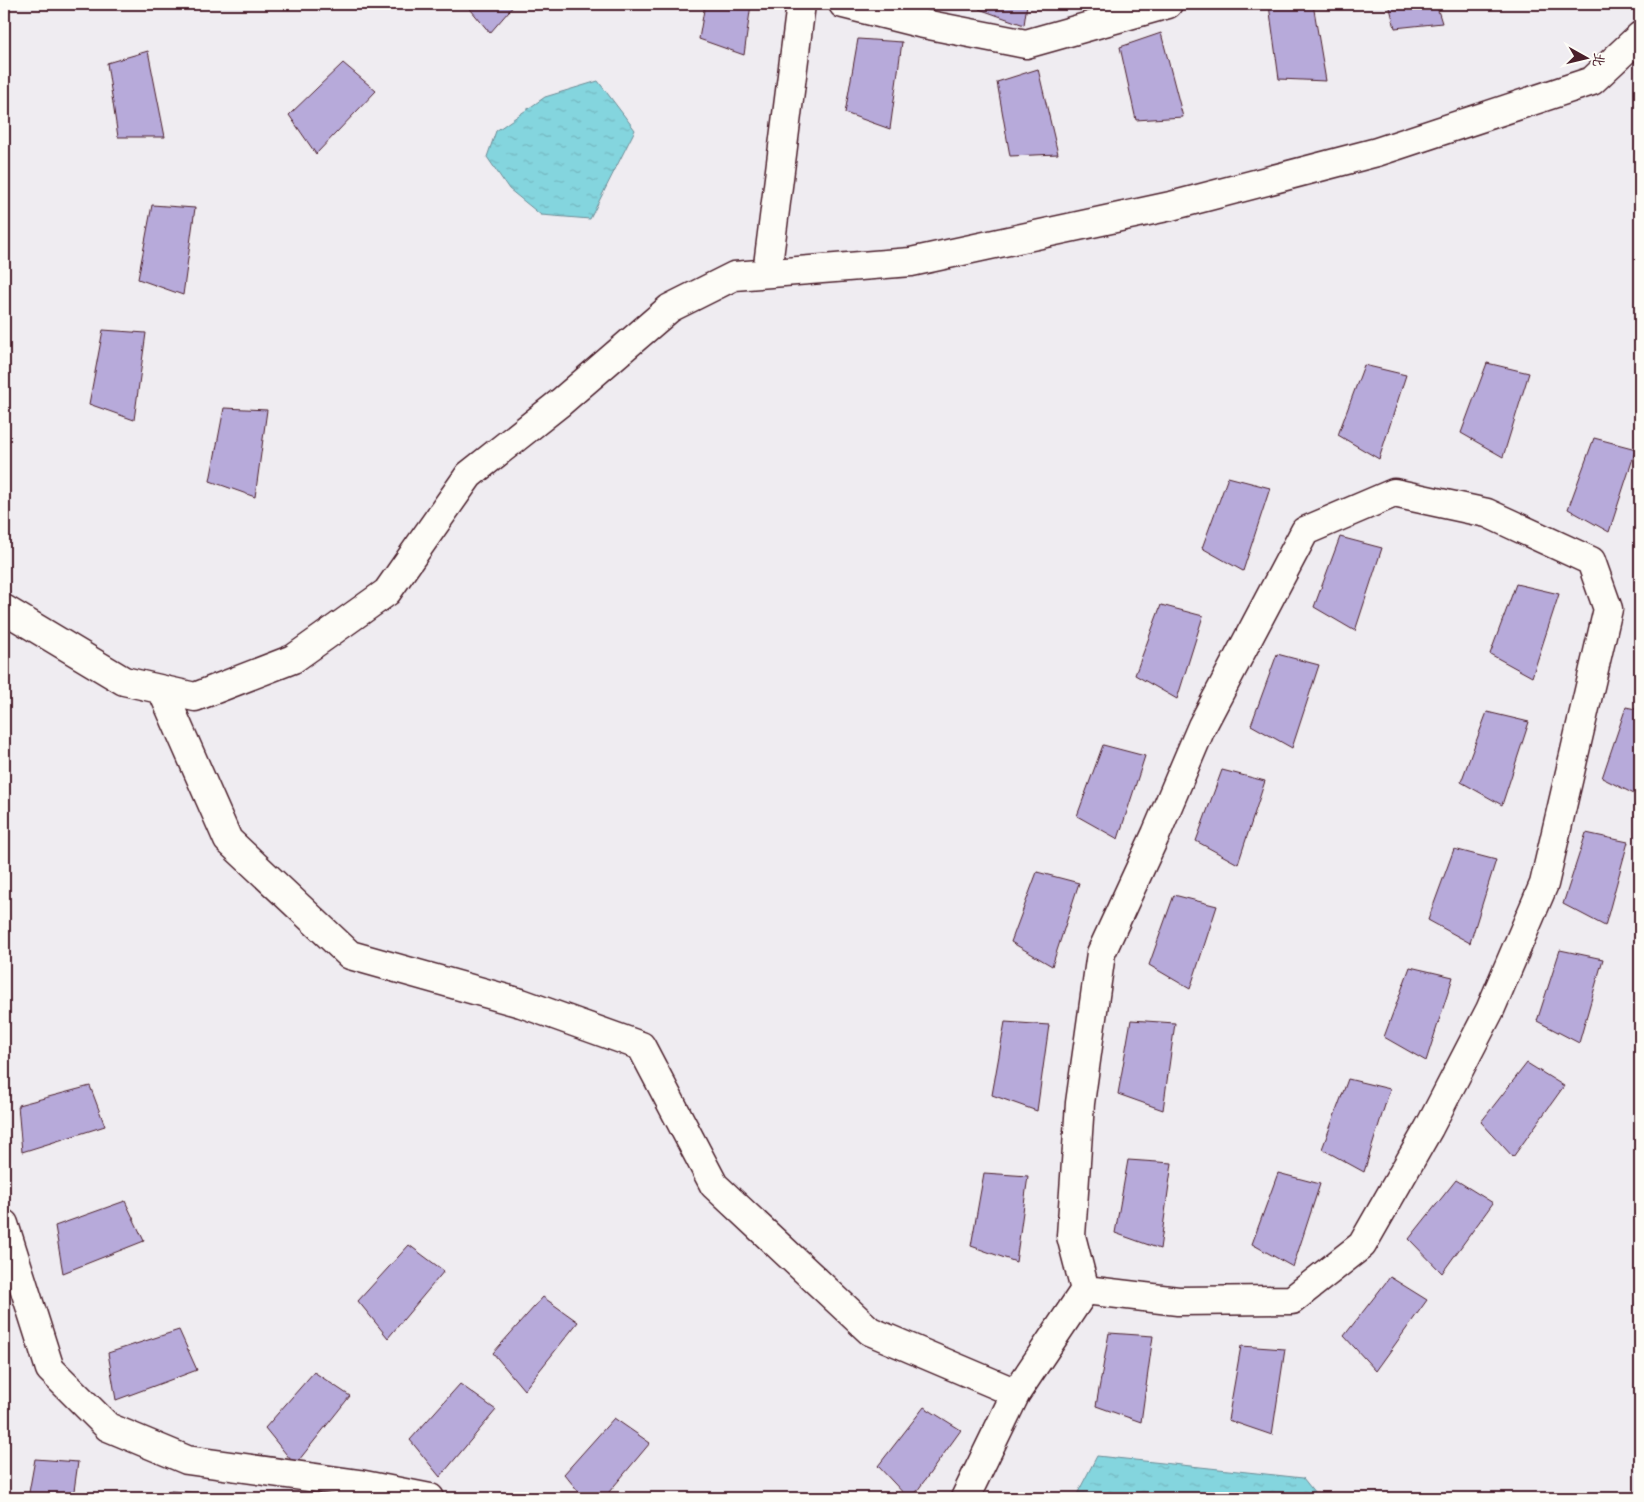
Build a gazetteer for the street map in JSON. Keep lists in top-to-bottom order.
{
  "north": "right"
}
